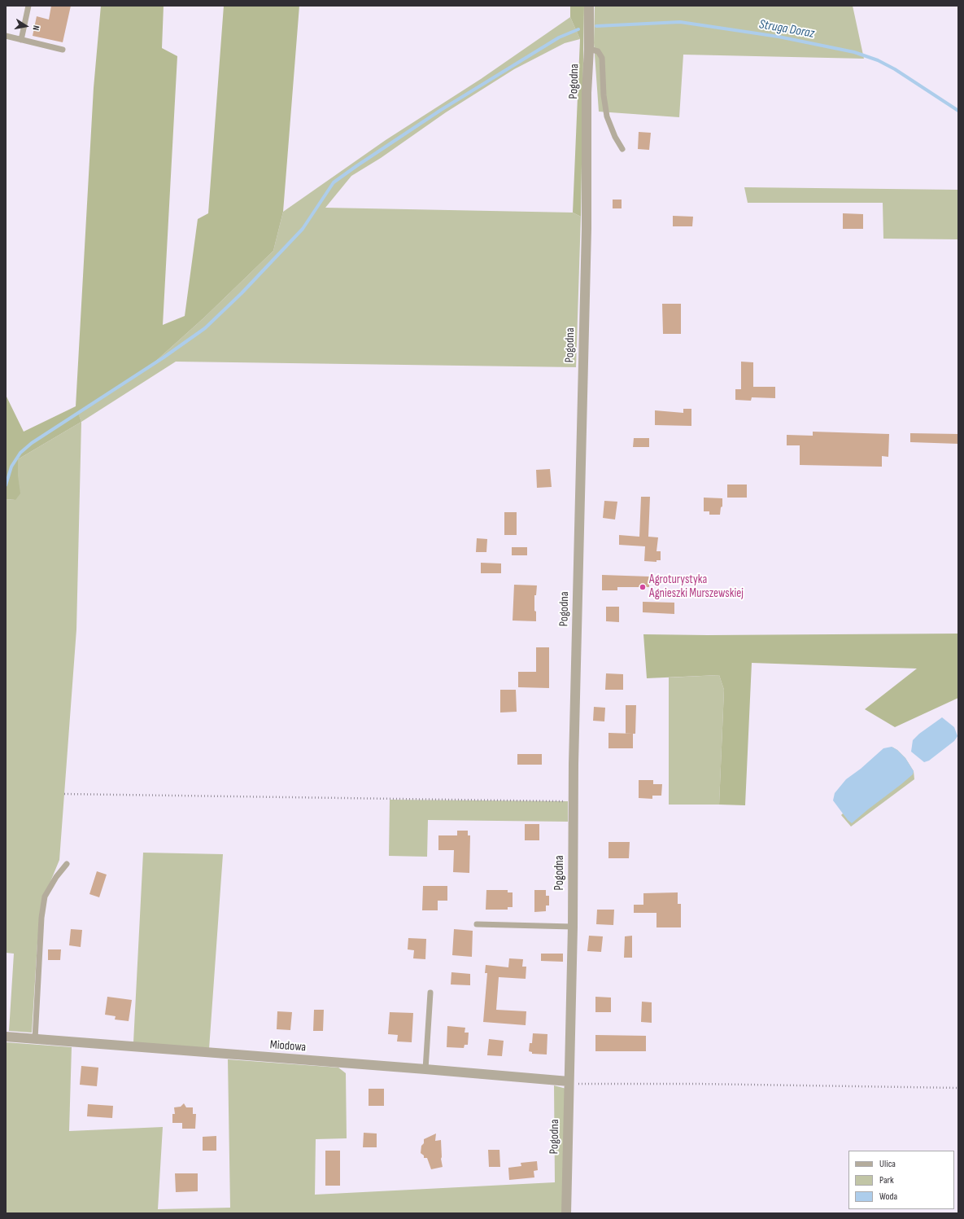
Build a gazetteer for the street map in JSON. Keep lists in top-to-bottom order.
{
  "streets": {
    "street": ["Pogodna", "Miodowa"]
  },
  "crossings": [
    ["Pogodna", "Miodowa"]
  ],
  "water": ["Struga Doraz"],
  "places": ["Agroturystyka Agnieszki Murszewskiej"],
  "legend": ["Ulica", "Park", "Woda"],
  "north": "right"
}
